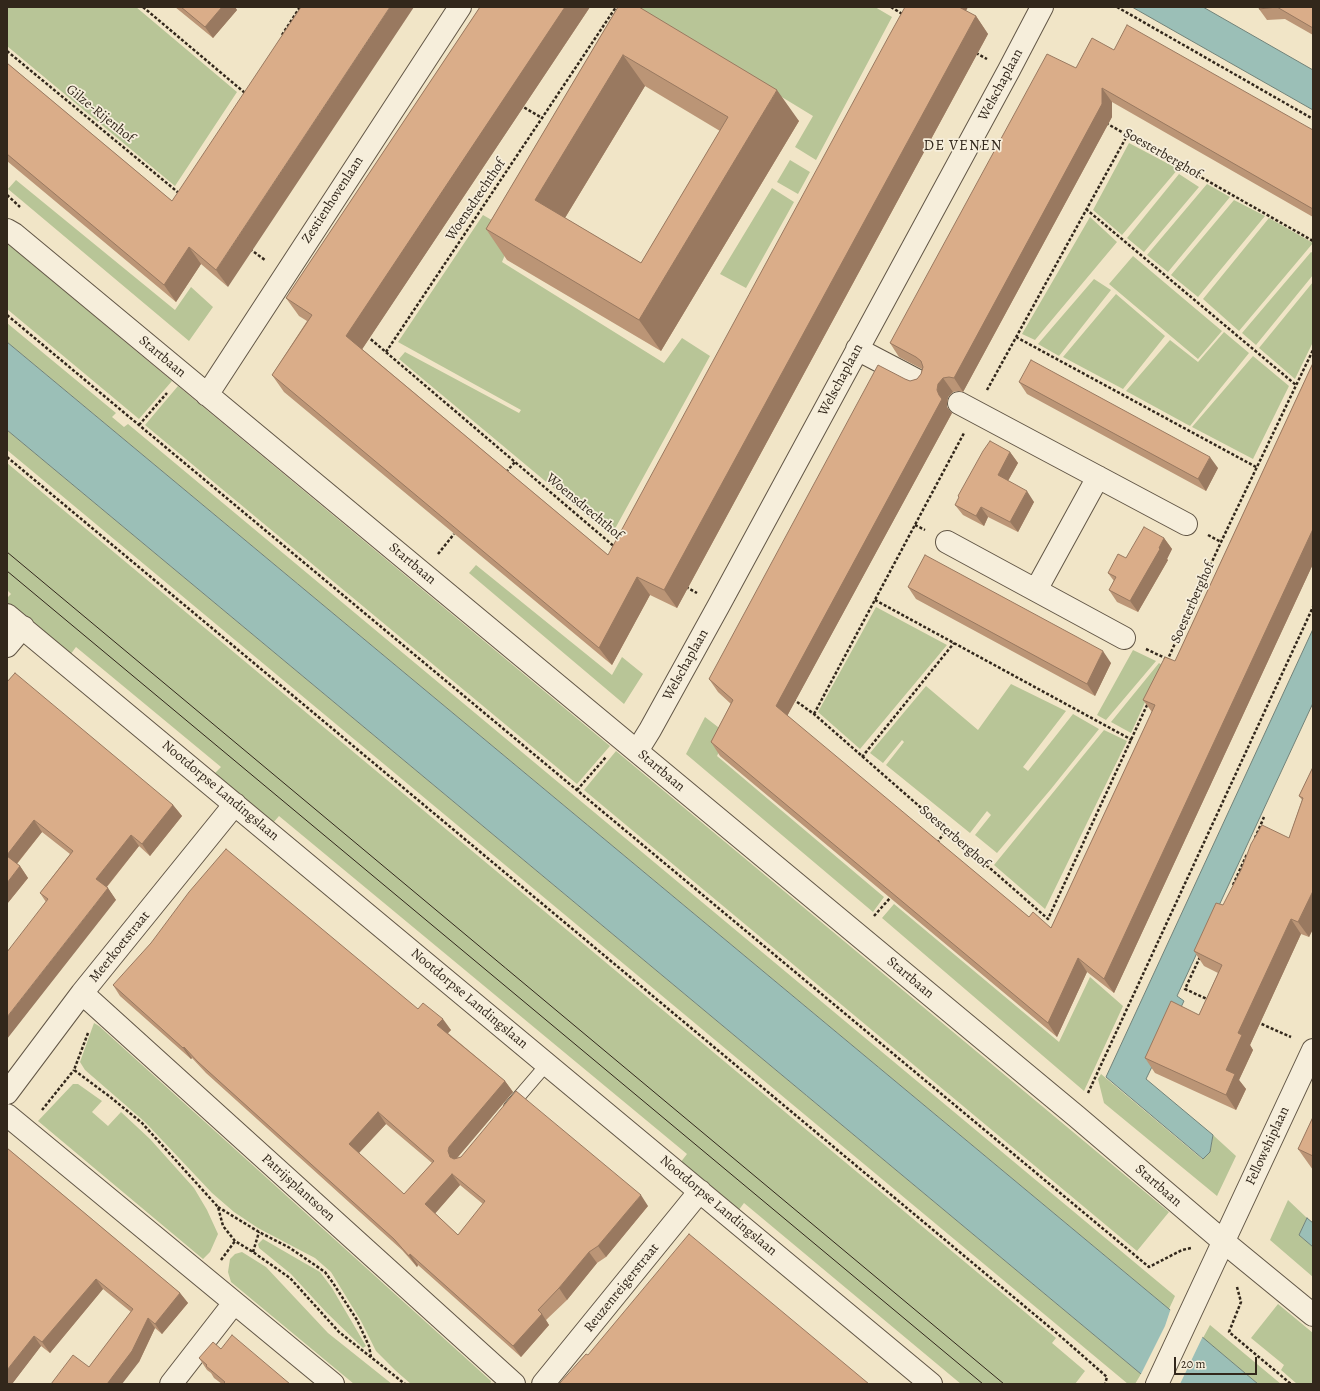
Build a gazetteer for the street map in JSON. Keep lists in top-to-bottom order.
{
  "streets": {
    "street": [
      "Welschaplaan",
      "Zestienhovenlaan",
      "Startbaan",
      "Nootdorpse Landingslaan",
      "Meerkoetstraat",
      "Fellowshiplaan",
      "Patrijsplantsoen",
      "Reuzenreigerstraat"
    ],
    "path": ["Gilze-Rijenhof", "Soesterberghof", "Woensdrechthof"]
  },
  "crossings": [
    ["Welschaplaan", "Startbaan"],
    ["Zestienhovenlaan", "Startbaan"],
    ["Startbaan", "Fellowshiplaan"],
    ["Nootdorpse Landingslaan", "Meerkoetstraat"],
    ["Nootdorpse Landingslaan", "Reuzenreigerstraat"],
    ["Meerkoetstraat", "Patrijsplantsoen"]
  ],
  "districts": ["DE VENEN"],
  "scale_bar": "20 m"
}
